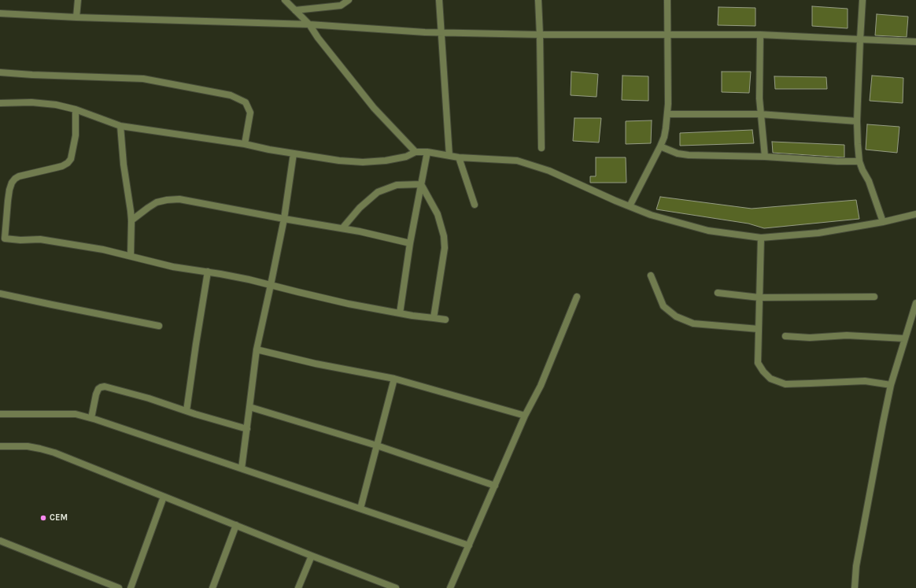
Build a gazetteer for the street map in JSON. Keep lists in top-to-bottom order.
{
  "places": ["CEM"]
}
